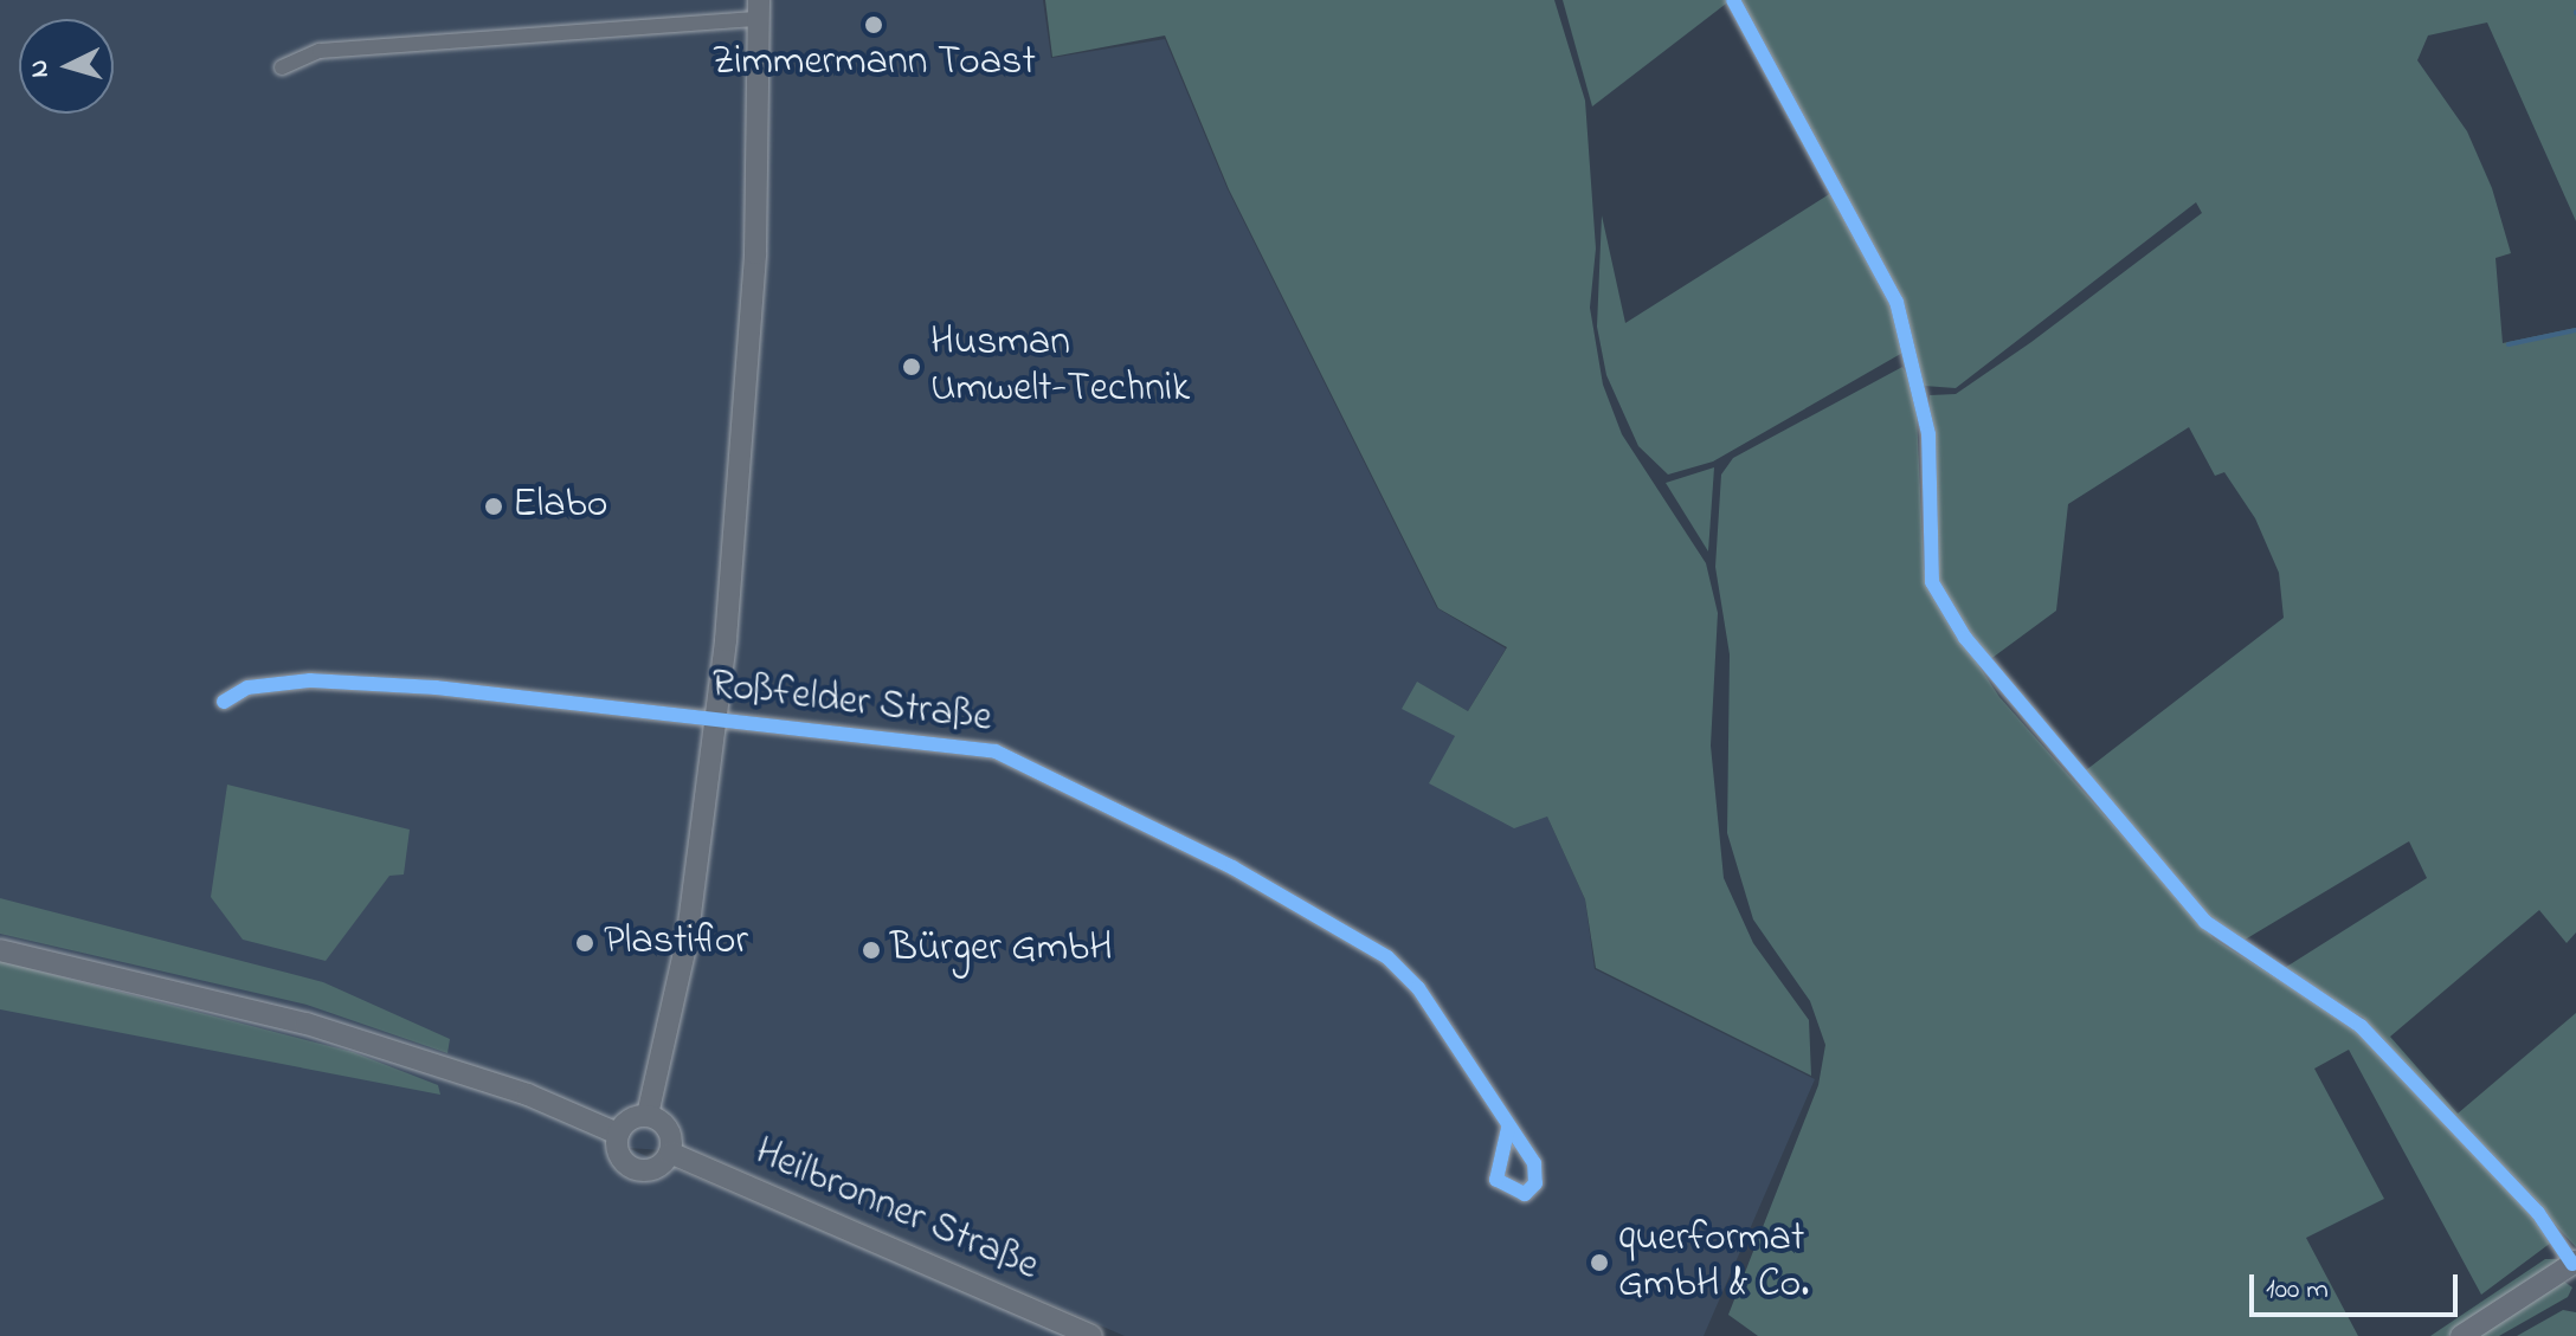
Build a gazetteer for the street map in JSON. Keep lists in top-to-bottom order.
{
  "streets": {
    "main road": ["Roßfelder Straße", "Heilbronner Straße"]
  },
  "crossings": [
    ["Roßfelder Straße", "Heilbronner Straße"]
  ],
  "places": [
    "Zimmermann Toast",
    "Husman Umwelt-Technik",
    "Elabo",
    "Plastiflor",
    "Bürger GmbH",
    "querformat GmbH & Co."
  ],
  "scale_bar": "100 m",
  "north": "left"
}
